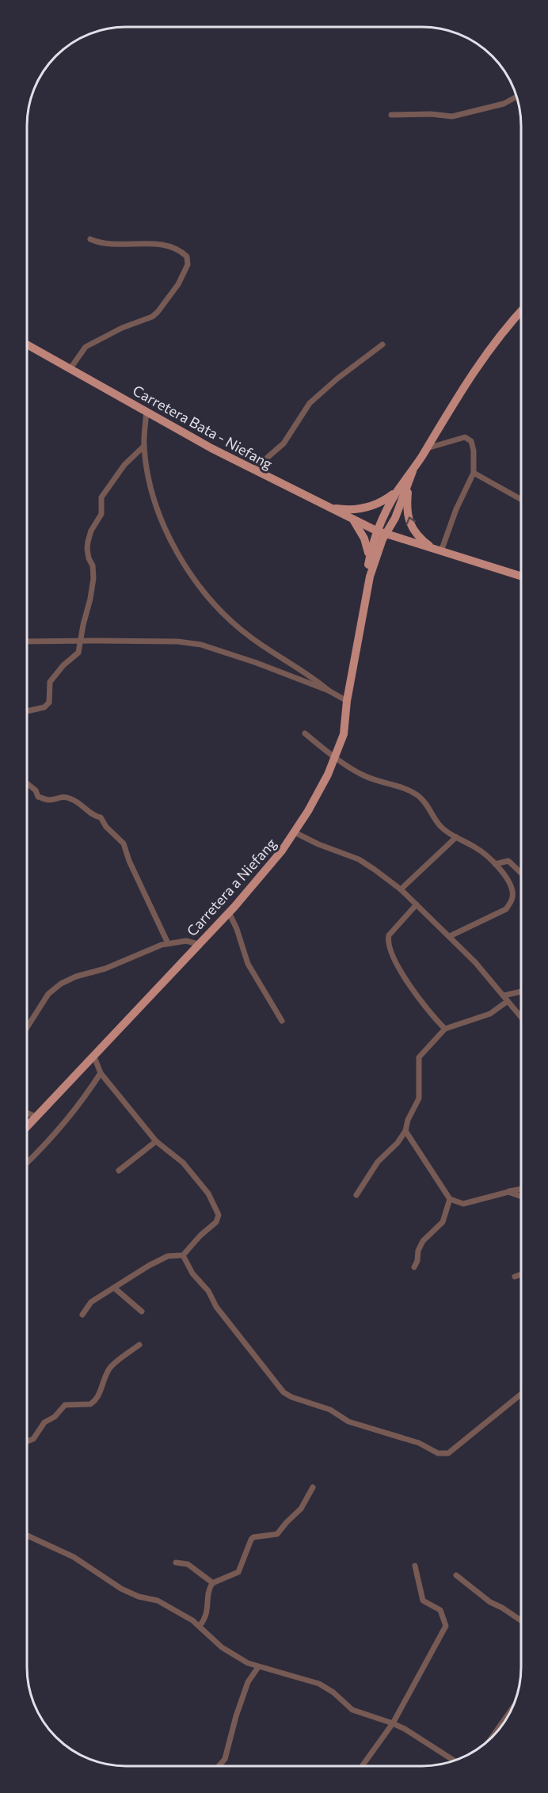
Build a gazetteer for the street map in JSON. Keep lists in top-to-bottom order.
{
  "streets": {
    "main road": ["Carretera Bata - Niefang", "Carretera a Niefang"]
  }
}
